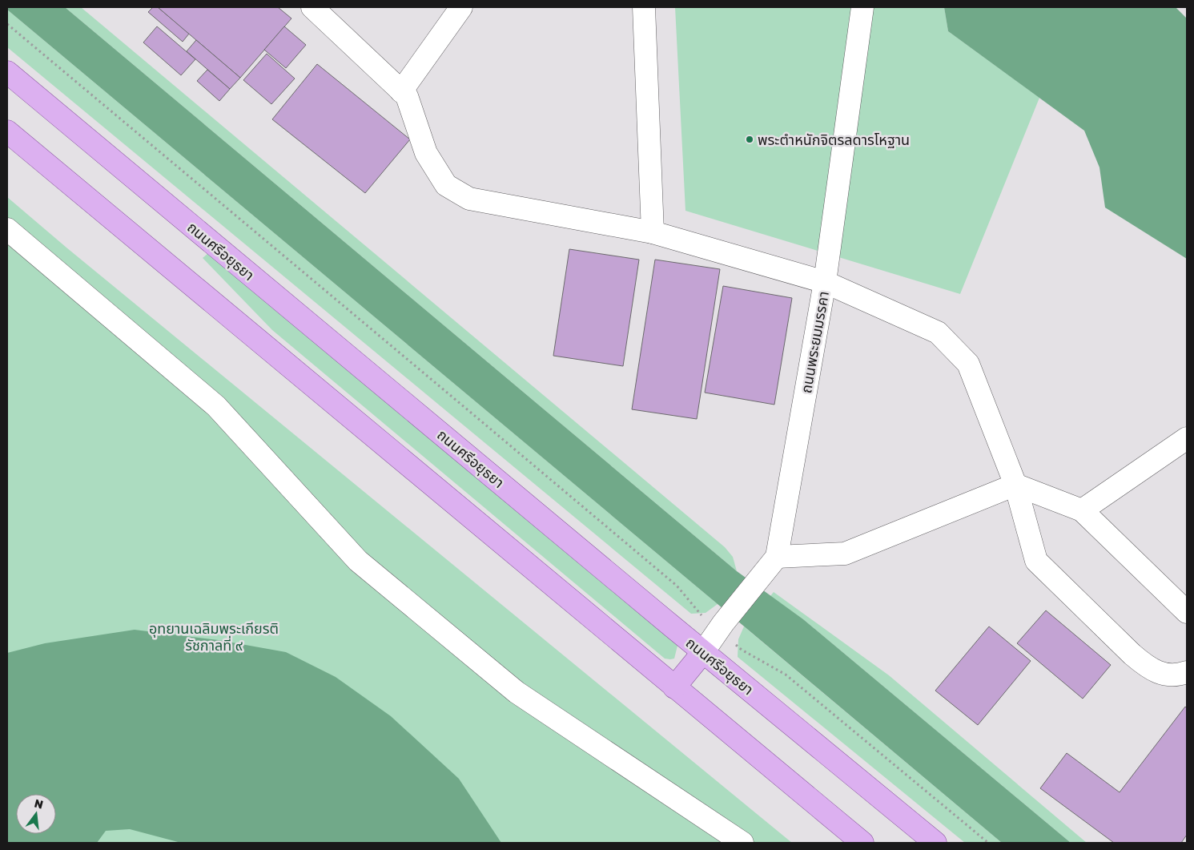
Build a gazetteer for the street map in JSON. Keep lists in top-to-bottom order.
{
  "streets": {
    "main road": ["ถนนศรีอยุธยา"],
    "street": ["ถนนพระยมมรรคา"]
  },
  "crossings": [
    ["ถนนศรีอยุธยา", "ถนนพระยมมรรคา"]
  ],
  "parks": ["อุทยานเฉลิมพระเกียรติ รัชกาลที่ ๙"],
  "places": ["พระตำหนักจิตรลดารโหฐาน"],
  "north": "top"
}
